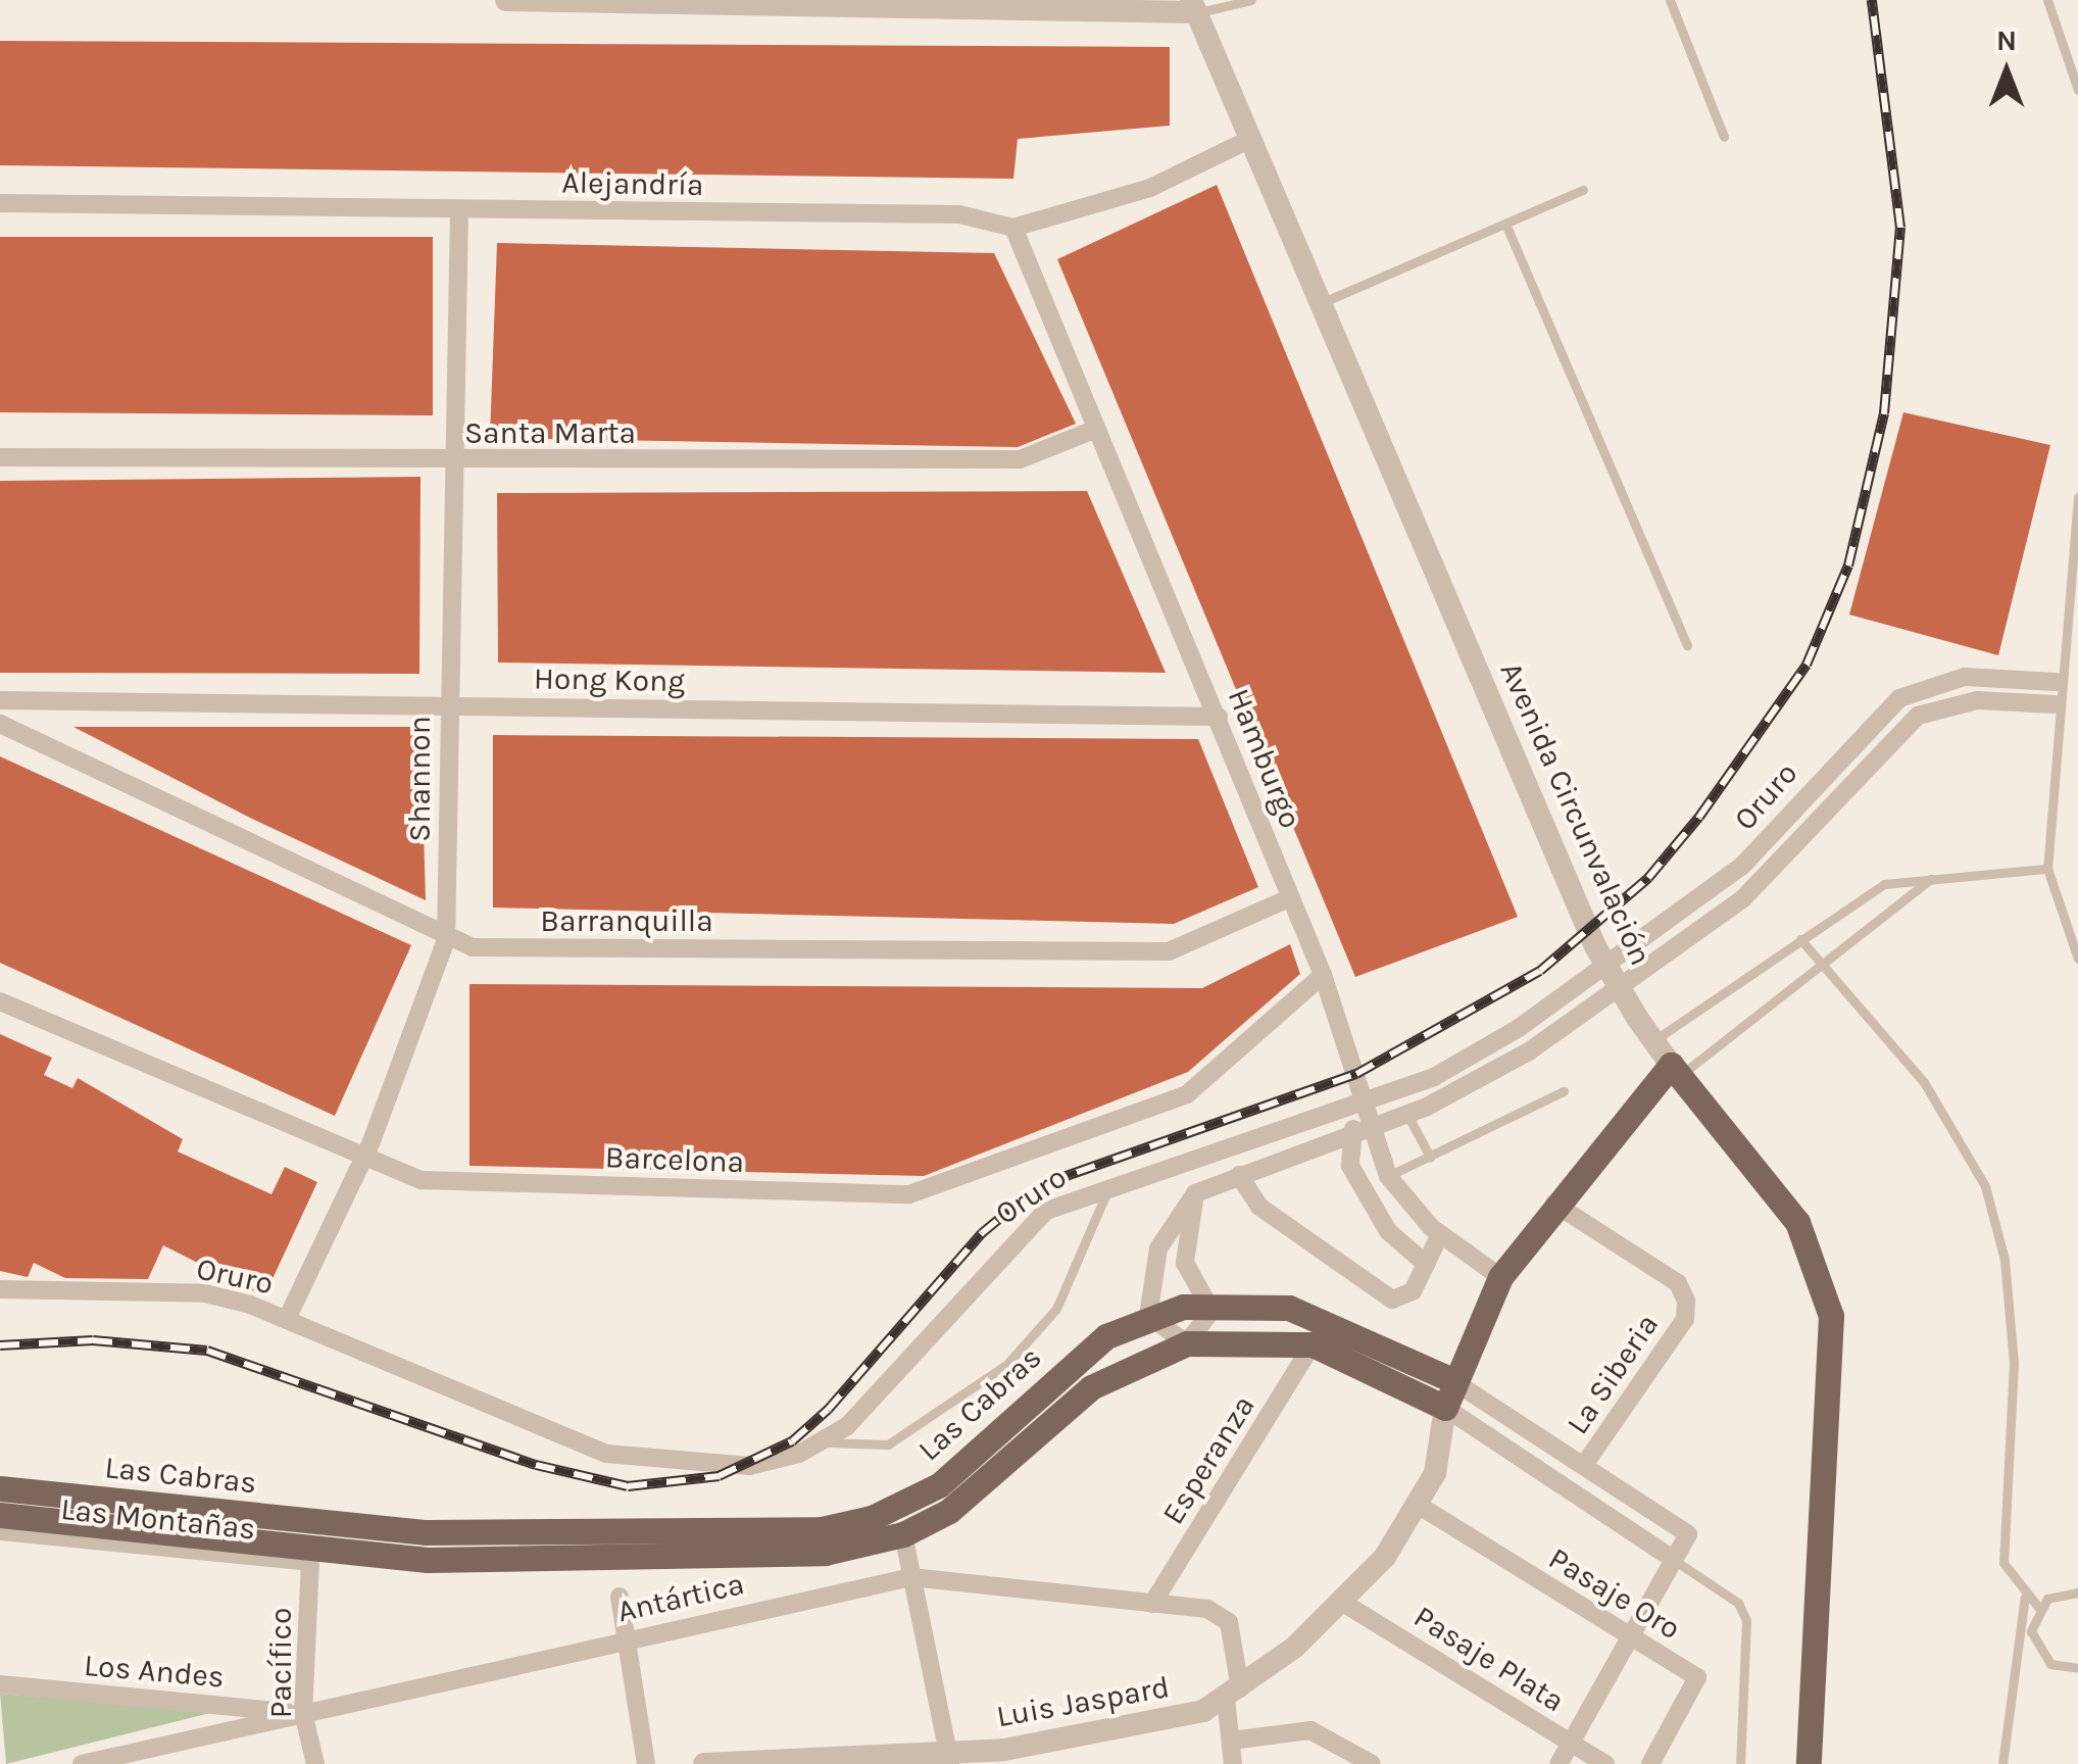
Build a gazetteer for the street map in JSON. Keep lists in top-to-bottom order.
{
  "streets": {
    "main road": ["Avenida Circunvalación", "Las Cabras", "Luis Jaspard"],
    "street": [
      "Alejandría",
      "Santa Marta",
      "Hong Kong",
      "Hamburgo",
      "Shannon",
      "Oruro",
      "Barranquilla",
      "Barcelona",
      "La Siberia",
      "Esperanza",
      "Las Montañas",
      "Pasaje Oro",
      "Antártica",
      "Pasaje Plata",
      "Pacífico",
      "Los Andes"
    ]
  },
  "crossings": [
    ["Alejandría", "Hamburgo"],
    ["Alejandría", "Shannon"],
    ["Santa Marta", "Hamburgo"],
    ["Santa Marta", "Shannon"],
    ["Hong Kong", "Hamburgo"],
    ["Hong Kong", "Shannon"],
    ["Hamburgo", "Oruro"],
    ["Hamburgo", "Barranquilla"],
    ["Hamburgo", "Barcelona"],
    ["Hamburgo", "Luis Jaspard"],
    ["Shannon", "Oruro"],
    ["Shannon", "Barranquilla"],
    ["Shannon", "Barcelona"],
    ["Avenida Circunvalación", "Luis Jaspard"],
    ["La Siberia", "Las Cabras"],
    ["La Siberia", "Luis Jaspard"],
    ["Las Cabras", "Esperanza"],
    ["Las Cabras", "Luis Jaspard"],
    ["Esperanza", "Antártica"],
    ["Las Montañas", "Pacífico"],
    ["Pasaje Oro", "Luis Jaspard"],
    ["Antártica", "Pacífico"],
    ["Antártica", "Los Andes"],
    ["Antártica", "Luis Jaspard"],
    ["Pasaje Plata", "Luis Jaspard"],
    ["Pacífico", "Los Andes"]
  ],
  "north": "top"
}
